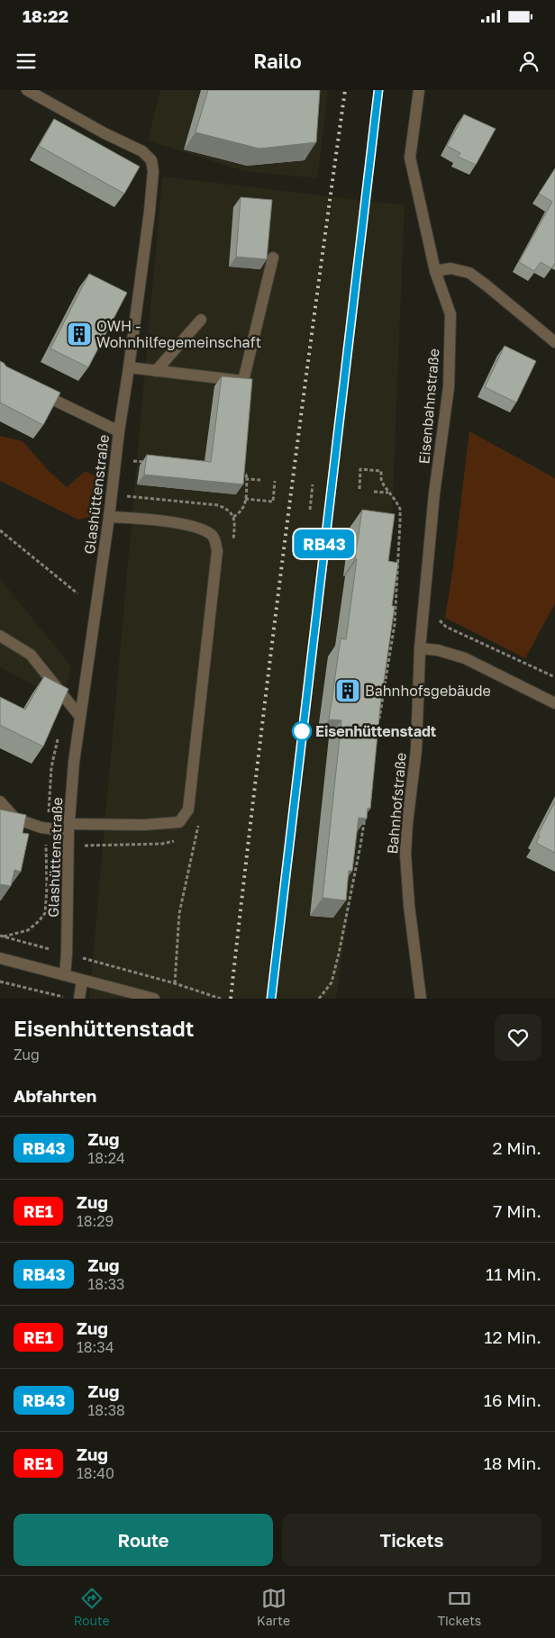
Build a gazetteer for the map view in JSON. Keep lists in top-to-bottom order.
{
  "streets": {
    "street": ["Eisenbahnstraße", "Glashüttenstraße", "Bahnhofstraße"]
  },
  "crossings": [
    ["Eisenbahnstraße", "Bahnhofstraße"]
  ],
  "places": {
    "building": ["OWH - Wohnhilfegemeinschaft", "Bahnhofsgebäude"],
    "other": ["Eisenhüttenstadt"]
  },
  "page": {
    "status": "18:22",
    "header": "Railo",
    "on_map": "RB43",
    "heading": [
      ["Eisenhüttenstadt", "Zug"],
      "Abfahrten"
    ],
    "list": [
      {
        "mark": "RB43",
        "name": "Zug",
        "note": "18:24",
        "value": "2 Min."
      },
      {
        "mark": "RE1",
        "name": "Zug",
        "note": "18:29",
        "value": "7 Min."
      },
      {
        "mark": "RB43",
        "name": "Zug",
        "note": "18:33",
        "value": "11 Min."
      },
      {
        "mark": "RE1",
        "name": "Zug",
        "note": "18:34",
        "value": "12 Min."
      },
      {
        "mark": "RB43",
        "name": "Zug",
        "note": "18:38",
        "value": "16 Min."
      },
      {
        "mark": "RE1",
        "name": "Zug",
        "note": "18:40",
        "value": "18 Min."
      }
    ],
    "buttons": ["Route", "Tickets"],
    "tabs": ["Route", "Karte", "Tickets"]
  }
}
